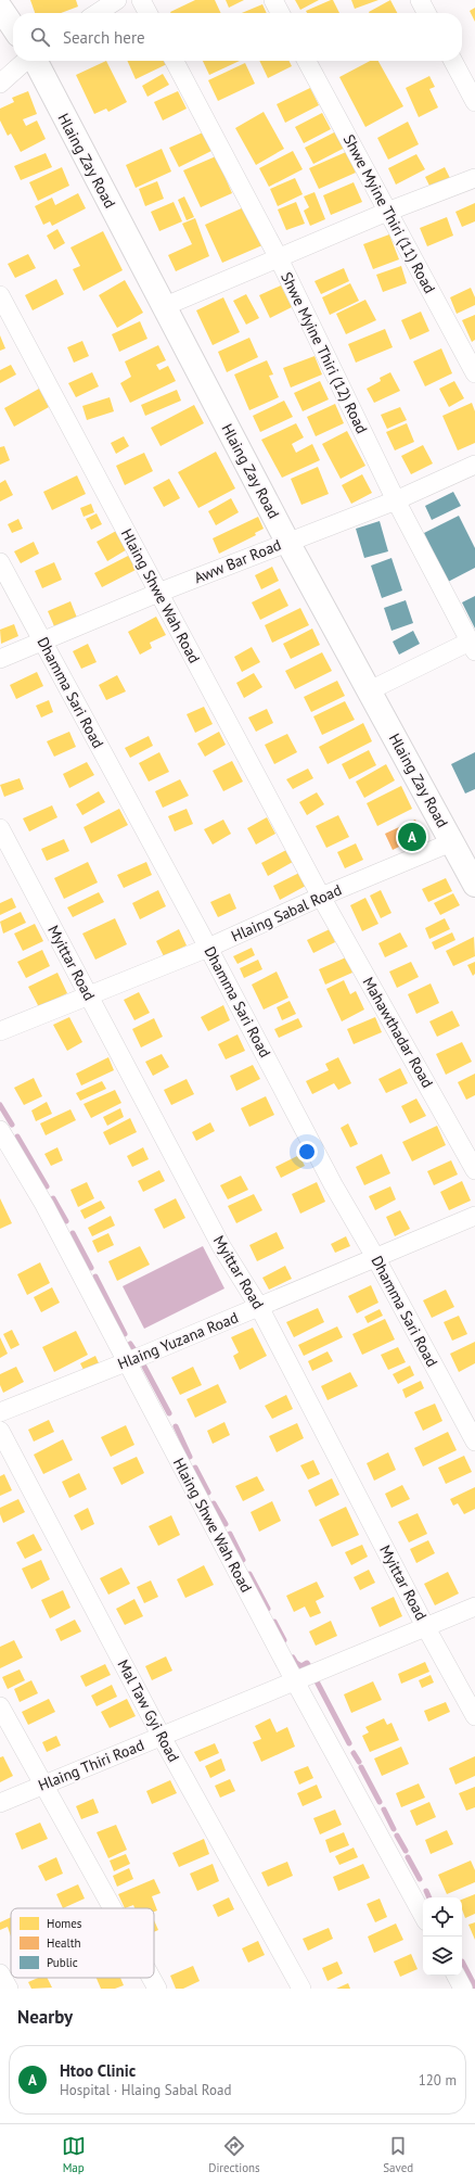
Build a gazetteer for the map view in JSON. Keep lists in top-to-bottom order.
{
  "streets": {
    "street": [
      "Hlaing Zay Road",
      "Shwe Myine Thiri (11) Road",
      "Shwe Myine Thiri (12) Road",
      "Aww Bar Road",
      "Hlaing Shwe Wah Road",
      "Dhamma Sari Road",
      "Hlaing Sabal Road",
      "Myittar Road",
      "Mahawthadar Road",
      "Hlaing Yuzana Road",
      "Mal Taw Gyi Road",
      "Hlaing Thiri Road"
    ]
  },
  "crossings": [
    ["Hlaing Zay Road", "Aww Bar Road"],
    ["Hlaing Zay Road", "Hlaing Sabal Road"],
    ["Shwe Myine Thiri (12) Road", "Aww Bar Road"],
    ["Aww Bar Road", "Hlaing Shwe Wah Road"],
    ["Aww Bar Road", "Dhamma Sari Road"],
    ["Hlaing Shwe Wah Road", "Hlaing Sabal Road"],
    ["Hlaing Shwe Wah Road", "Mahawthadar Road"],
    ["Hlaing Shwe Wah Road", "Hlaing Yuzana Road"],
    ["Hlaing Shwe Wah Road", "Hlaing Thiri Road"],
    ["Dhamma Sari Road", "Hlaing Sabal Road"],
    ["Dhamma Sari Road", "Hlaing Yuzana Road"],
    ["Hlaing Sabal Road", "Myittar Road"],
    ["Hlaing Sabal Road", "Mahawthadar Road"],
    ["Myittar Road", "Hlaing Yuzana Road"],
    ["Myittar Road", "Hlaing Thiri Road"],
    ["Mal Taw Gyi Road", "Hlaing Thiri Road"]
  ],
  "legend": ["Homes", "Health", "Public"],
  "page": {
    "search": "Search here",
    "pins": "A",
    "heading": "Nearby",
    "list": [
      {
        "mark": "A",
        "name": "Htoo Clinic",
        "note": "Hospital · Hlaing Sabal Road",
        "value": "120 m"
      }
    ],
    "nav": ["Map", "Directions", "Saved"]
  }
}
